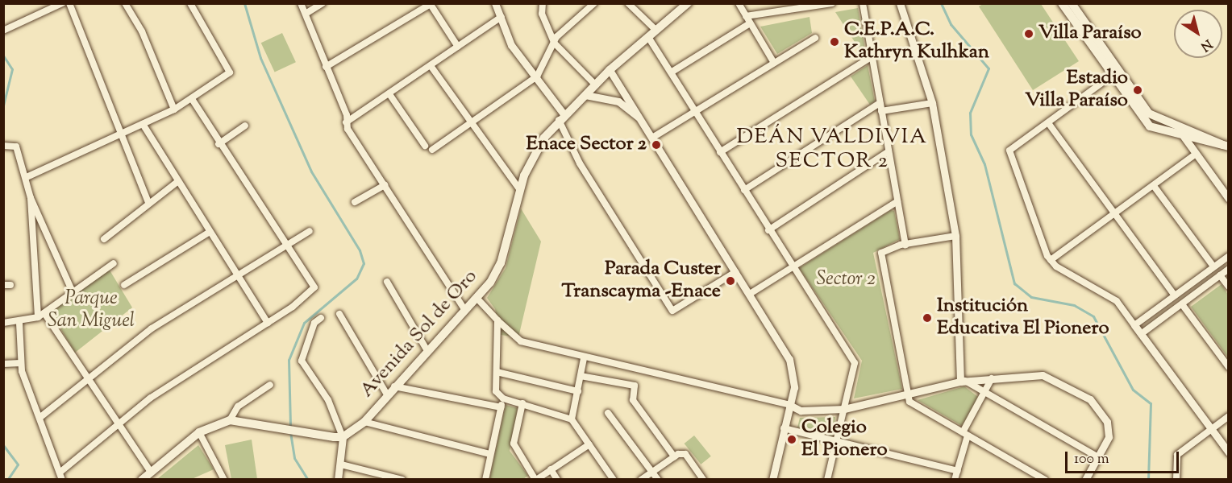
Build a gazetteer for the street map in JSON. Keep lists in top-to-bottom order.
{
  "streets": {
    "main road": ["Avenida Sol de Oro"]
  },
  "districts": ["DEÁN VALDIVIA SECTOR 2"],
  "parks": ["Sector 2", "Parque San Miguel"],
  "places": [
    "Villa Paraíso",
    "C.E.P.A.C. Kathryn Kulhkan",
    "Estadio Villa Paraíso",
    "Enace Sector 2",
    "Parada Custer Transcayma -Enace",
    "Institución Educativa El Pionero",
    "Colegio El Pionero"
  ],
  "scale_bar": "100 m",
  "north": "bottom right"
}
